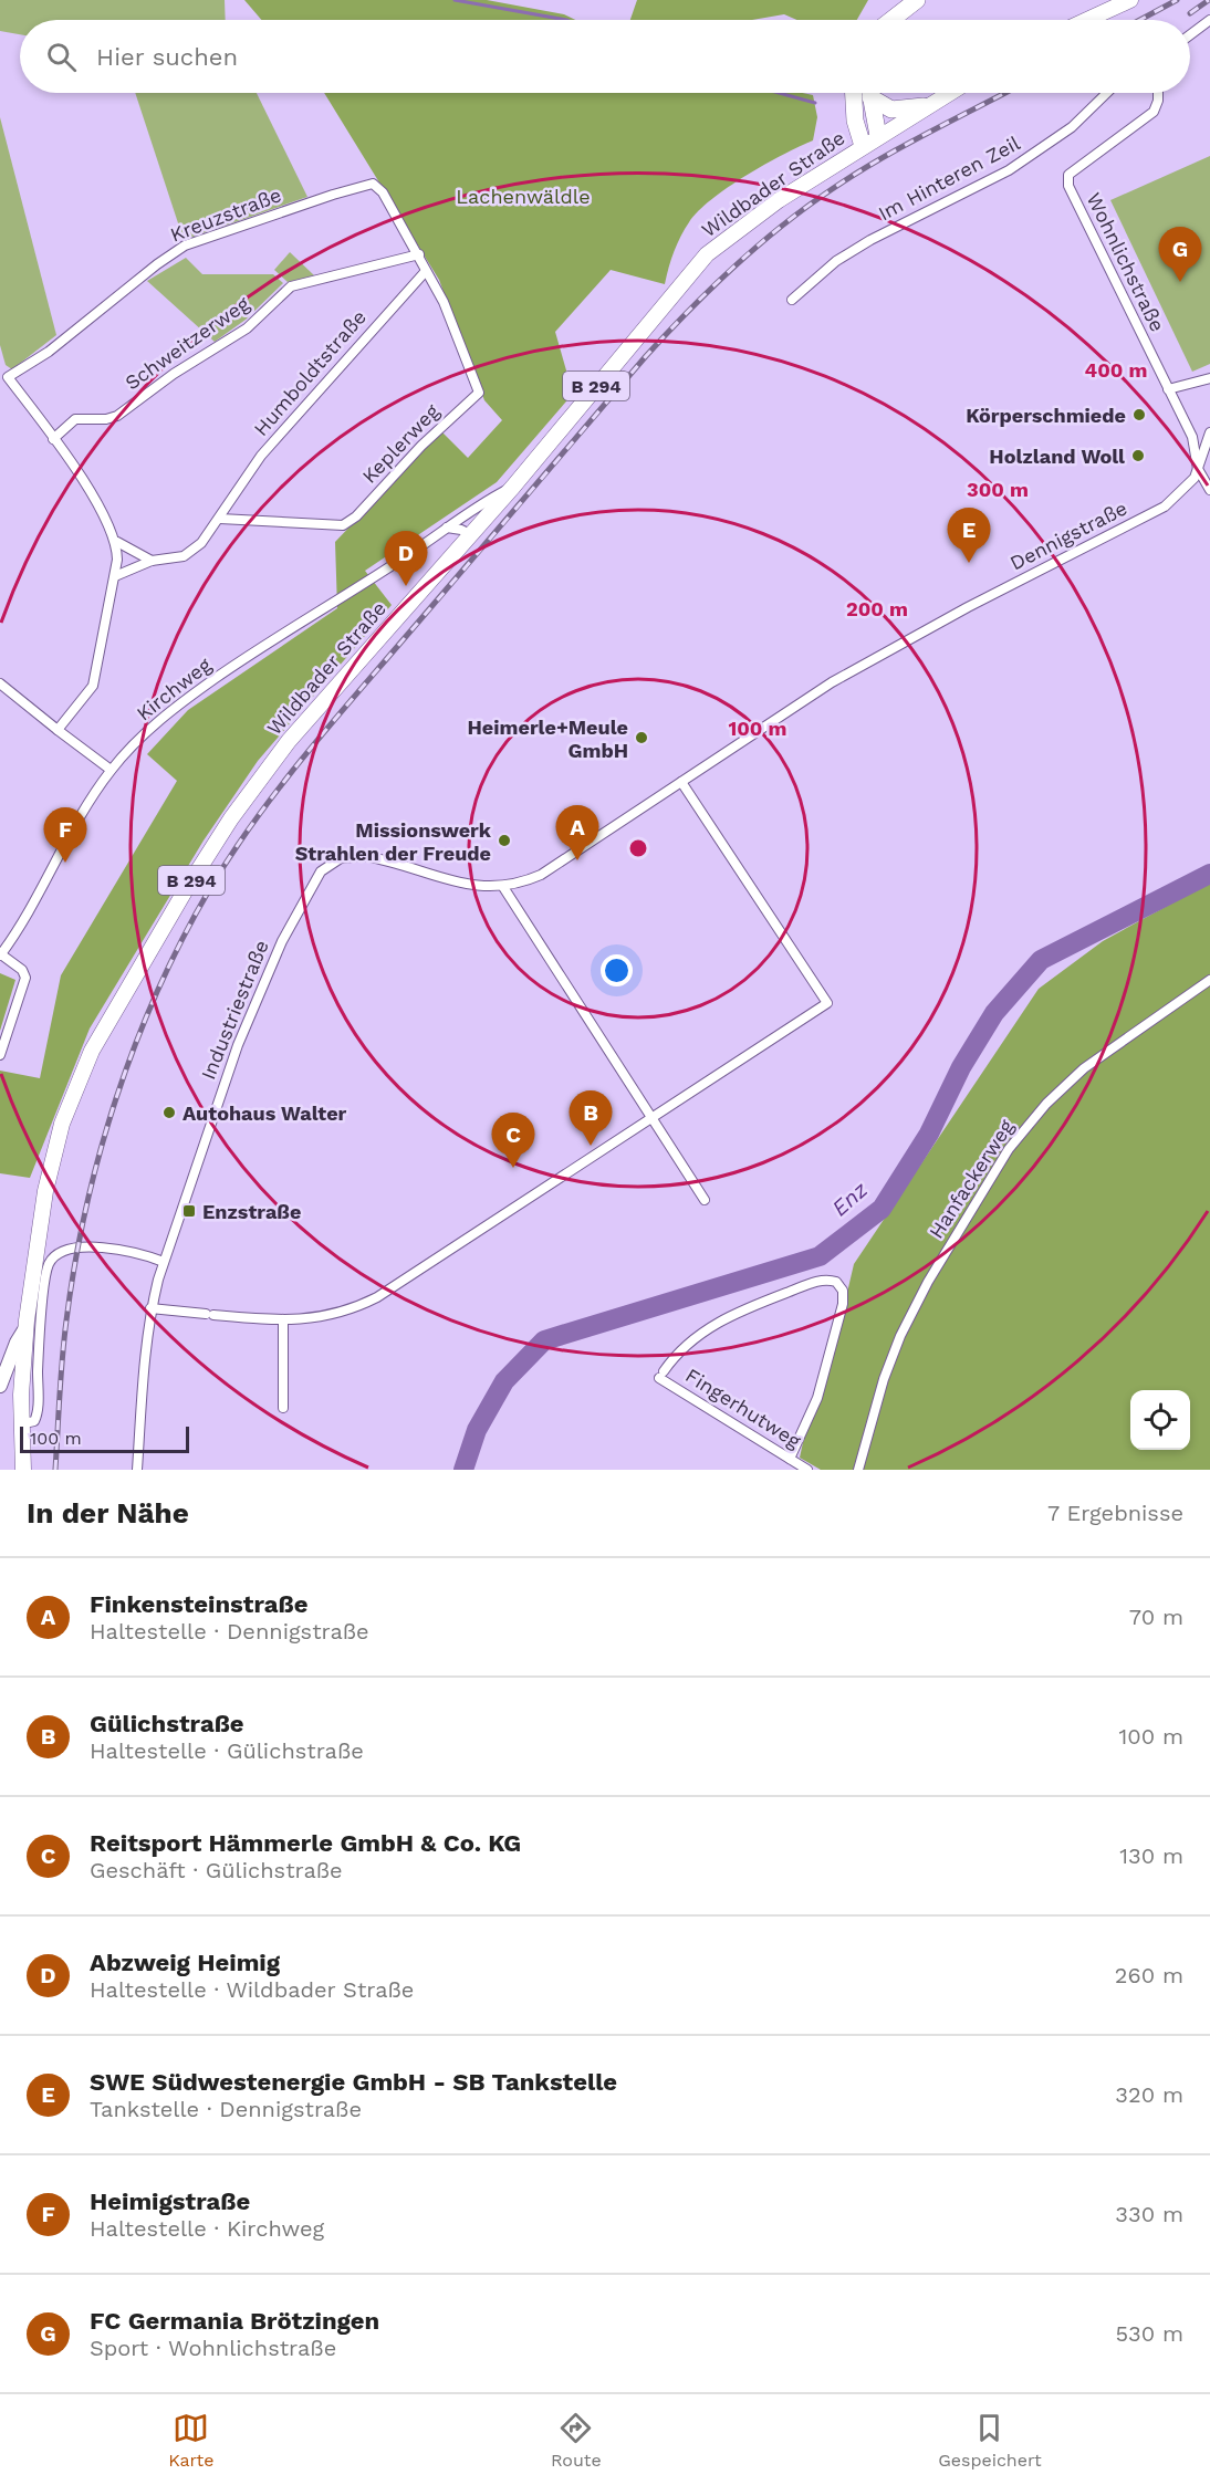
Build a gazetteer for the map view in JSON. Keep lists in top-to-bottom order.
{
  "streets": {
    "main road": ["Wildbader Straße", "B 294"],
    "street": [
      "Im Hinteren Zeil",
      "Kreuzstraße",
      "Wohnlichstraße",
      "Schweitzerweg",
      "Humboldtstraße",
      "Keplerweg",
      "Dennigstraße",
      "Kirchweg",
      "Industriestraße",
      "Hanfackerweg",
      "Fingerhutweg"
    ]
  },
  "crossings": [
    ["Wildbader Straße", "Kirchweg"],
    ["Kreuzstraße", "Schweitzerweg"],
    ["Wohnlichstraße", "Dennigstraße"],
    ["Humboldtstraße", "Keplerweg"],
    ["Dennigstraße", "Industriestraße"]
  ],
  "water": ["Enz"],
  "parks": ["Lachenwäldle"],
  "places": {
    "other": [
      "Körperschmiede",
      "Holzland Woll",
      "Heimerle+Meule GmbH",
      "Missionswerk Strahlen der Freude",
      "Autohaus Walter"
    ],
    "transit": ["Enzstraße"]
  },
  "scale_bar": "100 m",
  "page": {
    "search": "Hier suchen",
    "pins": [
      "G",
      "E",
      "D",
      "A",
      "F",
      "B",
      "C"
    ],
    "scale": "100 m",
    "heading": ["In der Nähe", "7 Ergebnisse"],
    "list": [
      {
        "mark": "A",
        "name": "Finkensteinstraße",
        "note": "Haltestelle · Dennigstraße",
        "value": "70 m"
      },
      {
        "mark": "B",
        "name": "Gülichstraße",
        "note": "Haltestelle · Gülichstraße",
        "value": "100 m"
      },
      {
        "mark": "C",
        "name": "Reitsport Hämmerle GmbH & Co. KG",
        "note": "Geschäft · Gülichstraße",
        "value": "130 m"
      },
      {
        "mark": "D",
        "name": "Abzweig Heimig",
        "note": "Haltestelle · Wildbader Straße",
        "value": "260 m"
      },
      {
        "mark": "E",
        "name": "SWE Südwestenergie GmbH - SB Tankstelle",
        "note": "Tankstelle · Dennigstraße",
        "value": "320 m"
      },
      {
        "mark": "F",
        "name": "Heimigstraße",
        "note": "Haltestelle · Kirchweg",
        "value": "330 m"
      },
      {
        "mark": "G",
        "name": "FC Germania Brötzingen",
        "note": "Sport · Wohnlichstraße",
        "value": "530 m"
      }
    ],
    "nav": ["Karte", "Route", "Gespeichert"]
  },
  "rings": [
    "400 m",
    "300 m",
    "200 m",
    "100 m"
  ]
}
